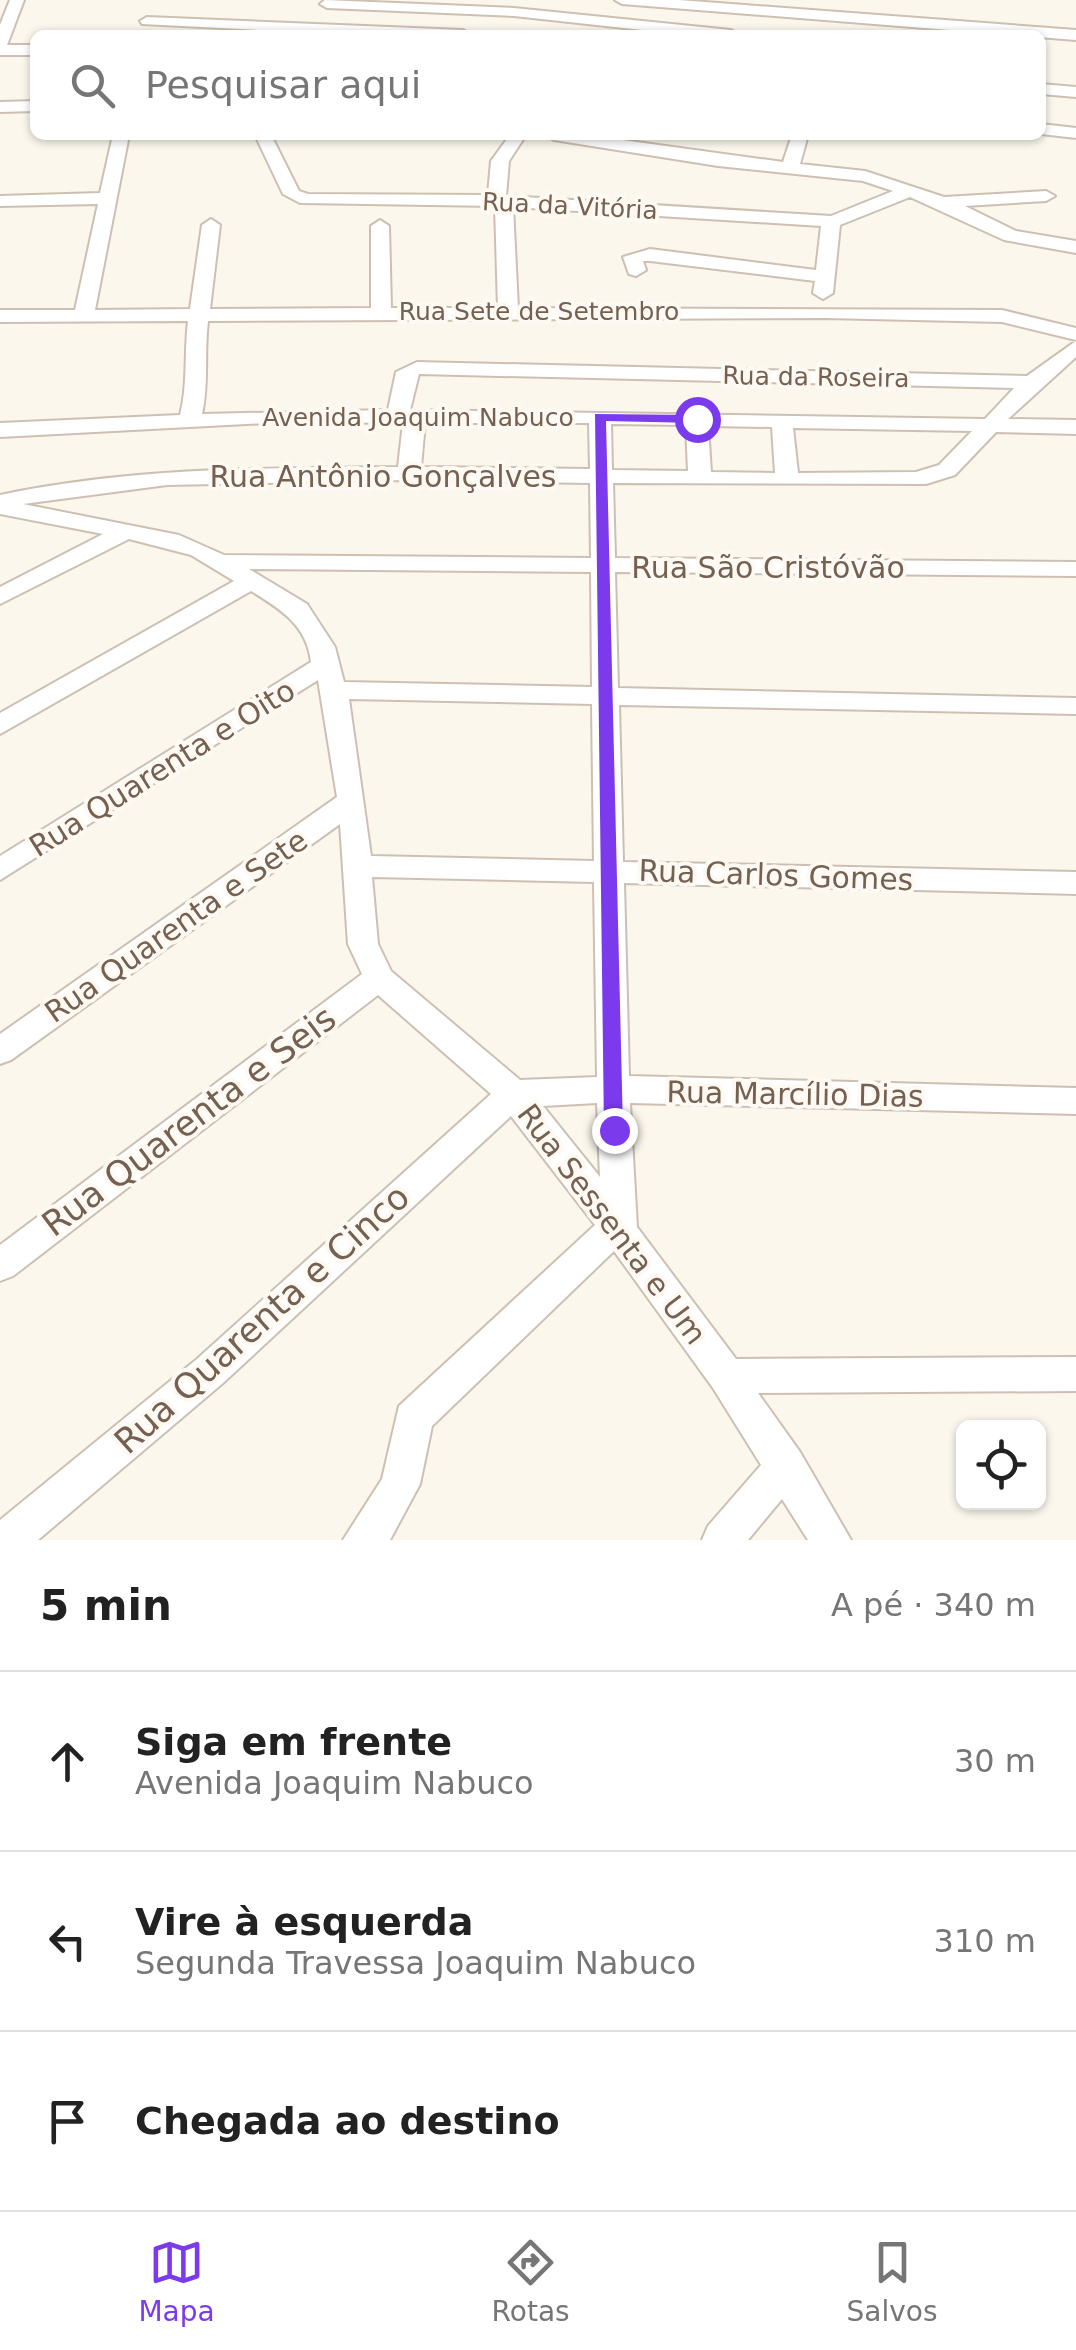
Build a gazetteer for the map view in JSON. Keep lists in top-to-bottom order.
{
  "streets": {
    "street": [
      "Rua da Vitória",
      "Rua Sete de Setembro",
      "Rua da Roseira",
      "Avenida Joaquim Nabuco",
      "Rua Antônio Gonçalves",
      "Rua São Cristóvão",
      "Rua Quarenta e Oito",
      "Rua Carlos Gomes",
      "Rua Quarenta e Sete",
      "Rua Marcílio Dias",
      "Rua Quarenta e Seis",
      "Rua Sessenta e Um",
      "Rua Quarenta e Cinco"
    ]
  },
  "crossings": [
    ["Rua da Roseira", "Avenida Joaquim Nabuco"],
    ["Rua da Roseira", "Rua Antônio Gonçalves"],
    ["Avenida Joaquim Nabuco", "Rua Antônio Gonçalves"],
    ["Rua Antônio Gonçalves", "Rua Sessenta e Um"],
    ["Rua São Cristóvão", "Rua Sessenta e Um"],
    ["Rua Quarenta e Oito", "Rua Sessenta e Um"],
    ["Rua Carlos Gomes", "Rua Sessenta e Um"],
    ["Rua Quarenta e Sete", "Rua Sessenta e Um"],
    ["Rua Marcílio Dias", "Rua Sessenta e Um"],
    ["Rua Marcílio Dias", "Rua Quarenta e Cinco"],
    ["Rua Quarenta e Seis", "Rua Sessenta e Um"],
    ["Rua Sessenta e Um", "Rua Quarenta e Cinco"]
  ],
  "page": {
    "search": "Pesquisar aqui",
    "heading": ["5 min", "A pé · 340 m"],
    "list": [
      ["Siga em frente", "Avenida Joaquim Nabuco", "30 m"],
      ["Vire à esquerda", "Segunda Travessa Joaquim Nabuco", "310 m"],
      "Chegada ao destino"
    ],
    "nav": ["Mapa", "Rotas", "Salvos"]
  }
}
